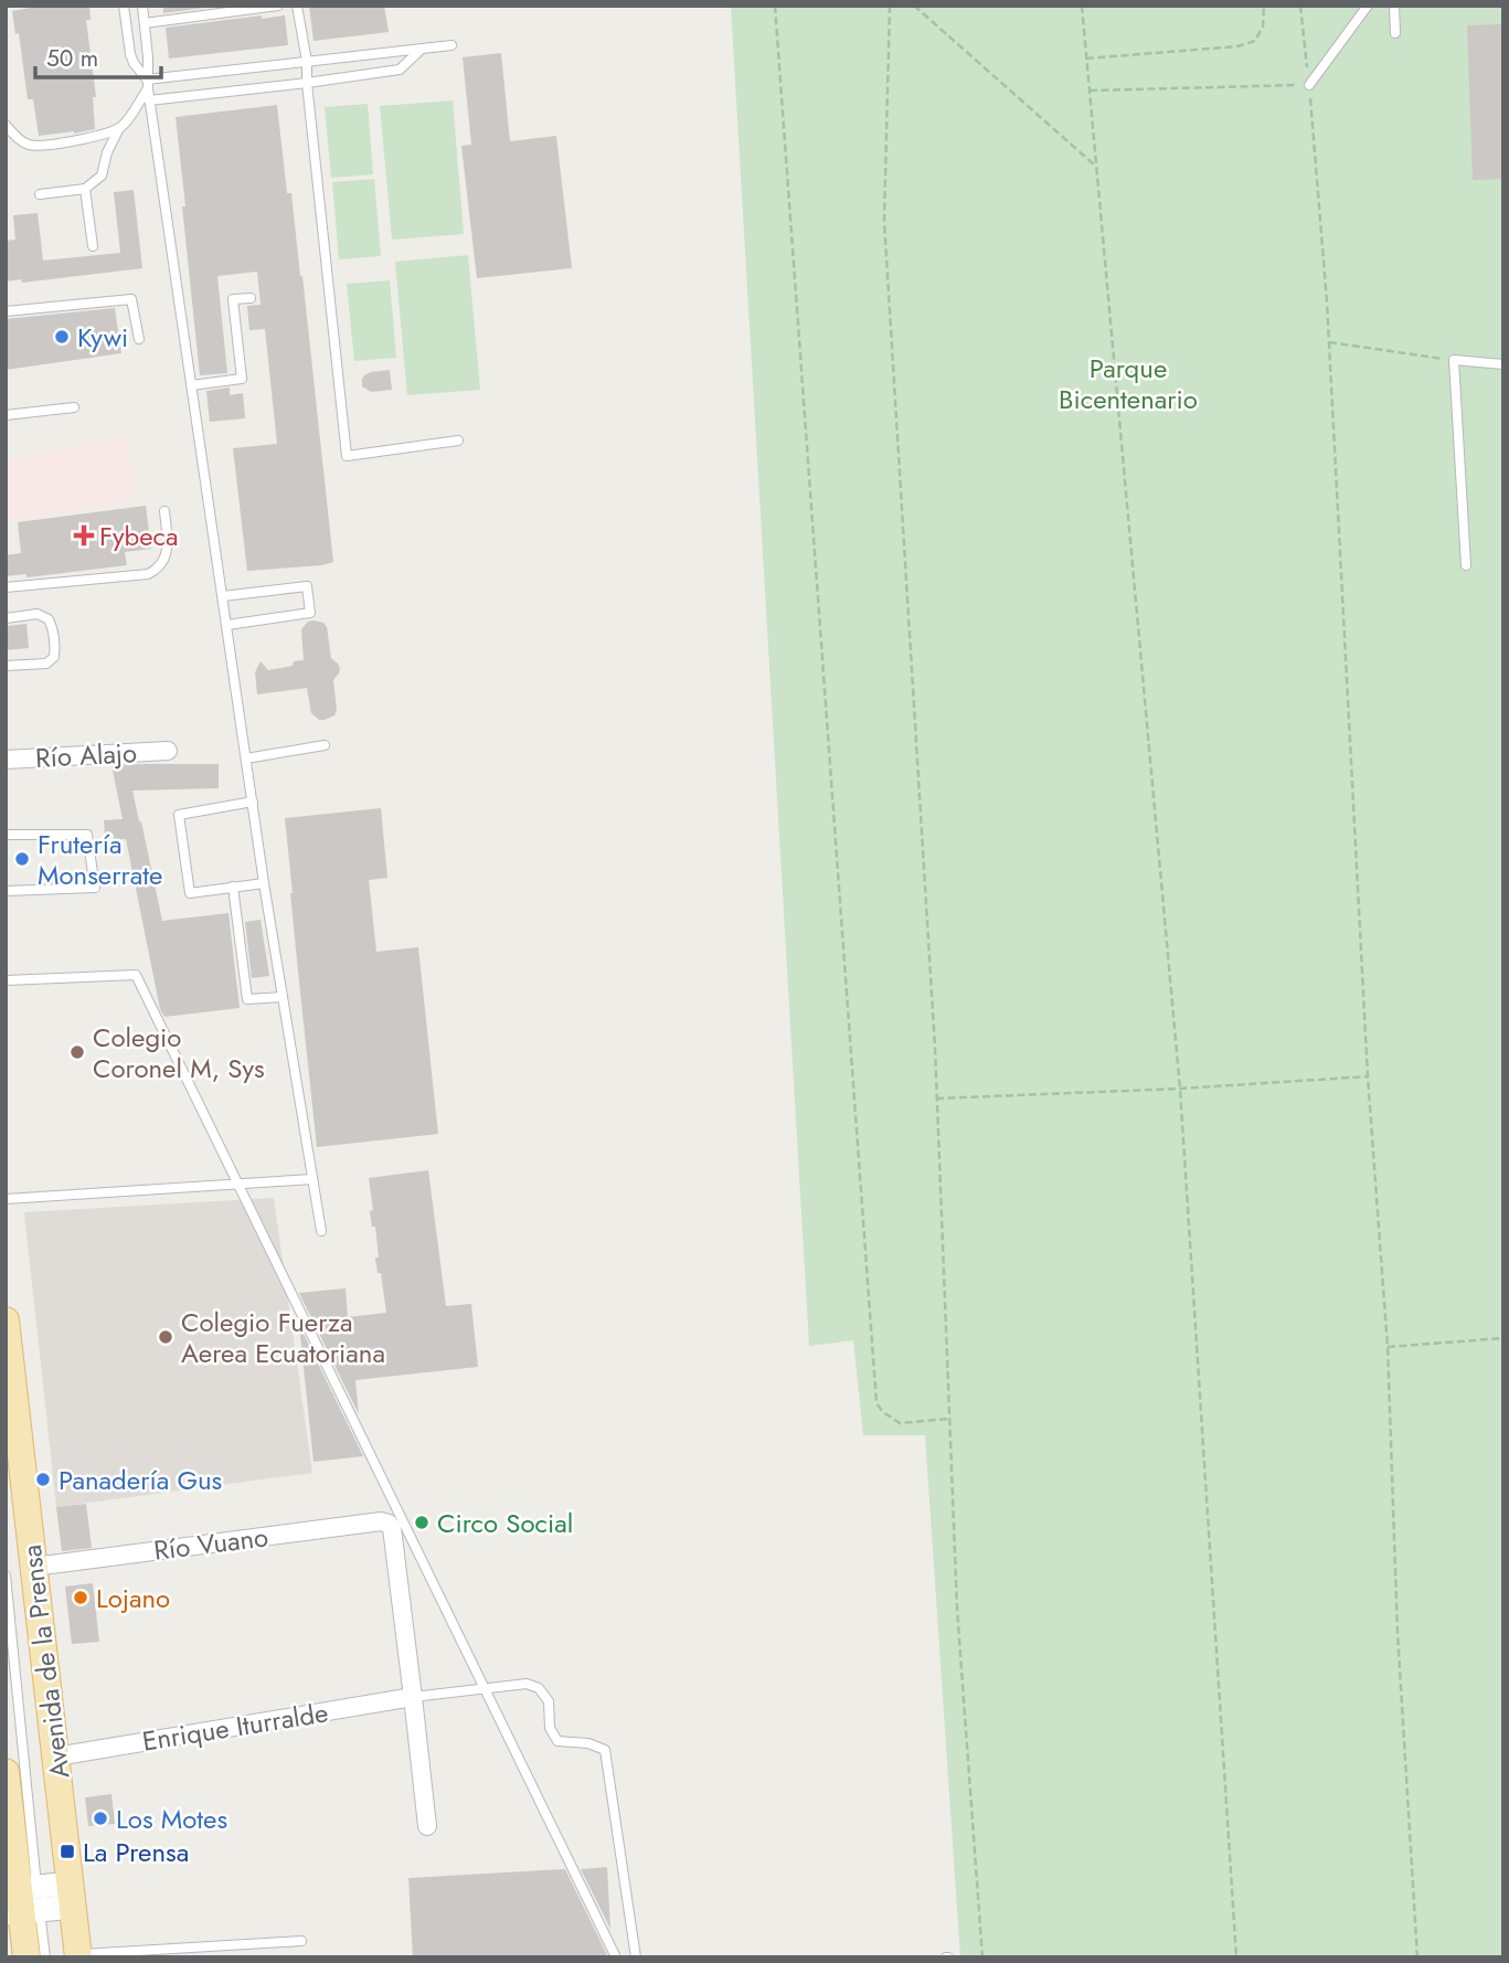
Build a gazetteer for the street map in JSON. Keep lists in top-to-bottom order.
{
  "streets": {
    "main road": ["Avenida de la Prensa"],
    "street": ["Río Alajo", "Río Vuano", "Enrique Iturralde"]
  },
  "crossings": [
    ["Río Vuano", "Avenida de la Prensa"],
    ["Río Vuano", "Enrique Iturralde"],
    ["Avenida de la Prensa", "Enrique Iturralde"]
  ],
  "parks": ["Parque Bicentenario"],
  "places": {
    "other": [
      "Kywi",
      "Frutería Monserrate",
      "Colegio Coronel M, Sys",
      "Colegio Fuerza Aerea Ecuatoriana",
      "Panadería Gus",
      "Circo Social",
      "Lojano",
      "Los Motes"
    ],
    "health": ["Fybeca"],
    "transit": ["La Prensa"]
  },
  "scale_bar": "50 m"
}
